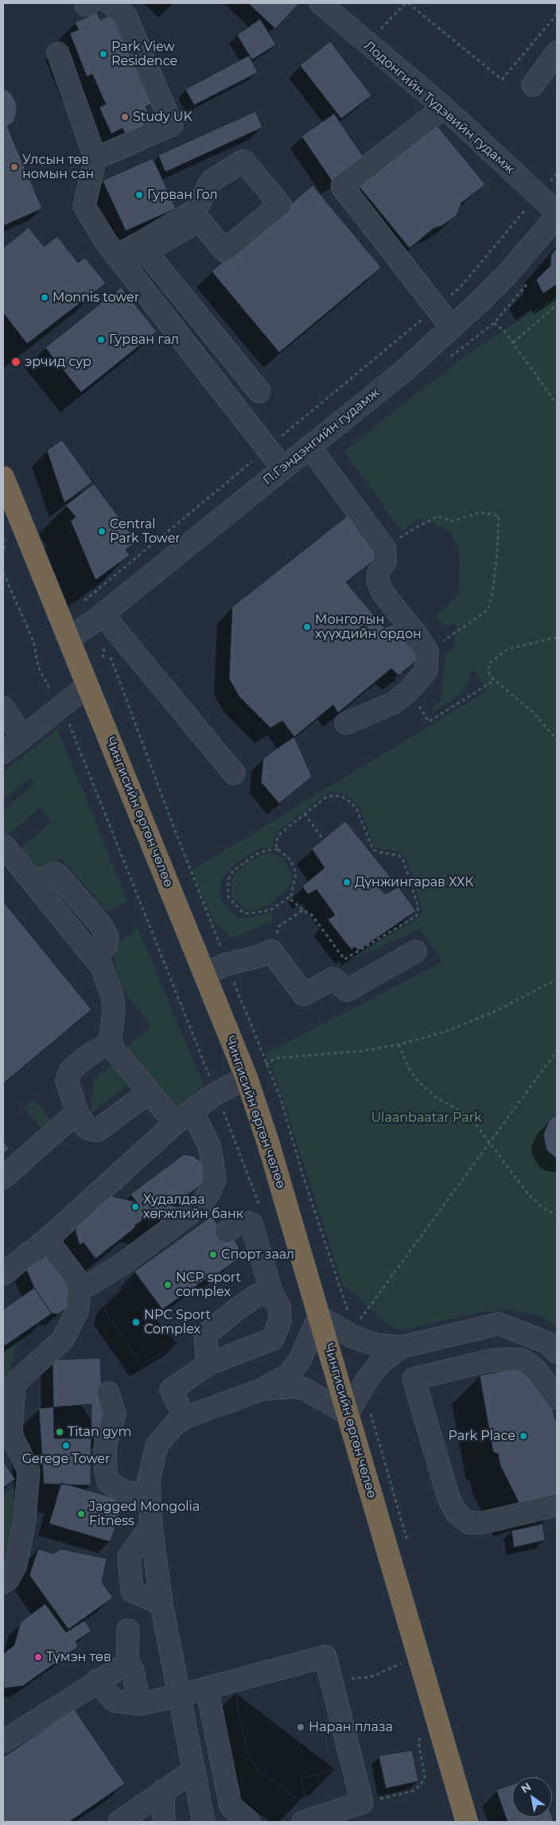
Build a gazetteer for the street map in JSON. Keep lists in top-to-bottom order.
{
  "streets": {
    "highway": ["Чингисийн өргөн чөлөө"],
    "street": ["Лодонгийн Түдэвийн гудамж", "П.Гэндэнгийн гудамж"]
  },
  "crossings": [
    ["П.Гэндэнгийн гудамж", "Чингисийн өргөн чөлөө"]
  ],
  "parks": ["Ulaanbaatar Park"],
  "places": [
    "Park View Residence",
    "Study UK",
    "Улсын төв номын сан",
    "Гурван Гол",
    "Monnis tower",
    "Гурван гал",
    "эрчид сур",
    "Central Park Tower",
    "Монголын хүүхдийн ордон",
    "Дүнжингарав ХХК",
    "Худалдаа хөгжлийн банк",
    "Спорт заал",
    "NCP sport complex",
    "NPC Sport Complex",
    "Titan gym",
    "Park Place",
    "Gerege Tower",
    "Jagged Mongolia Fitness",
    "Түмэн төв",
    "Наран плаза"
  ],
  "north": "top left"
}
